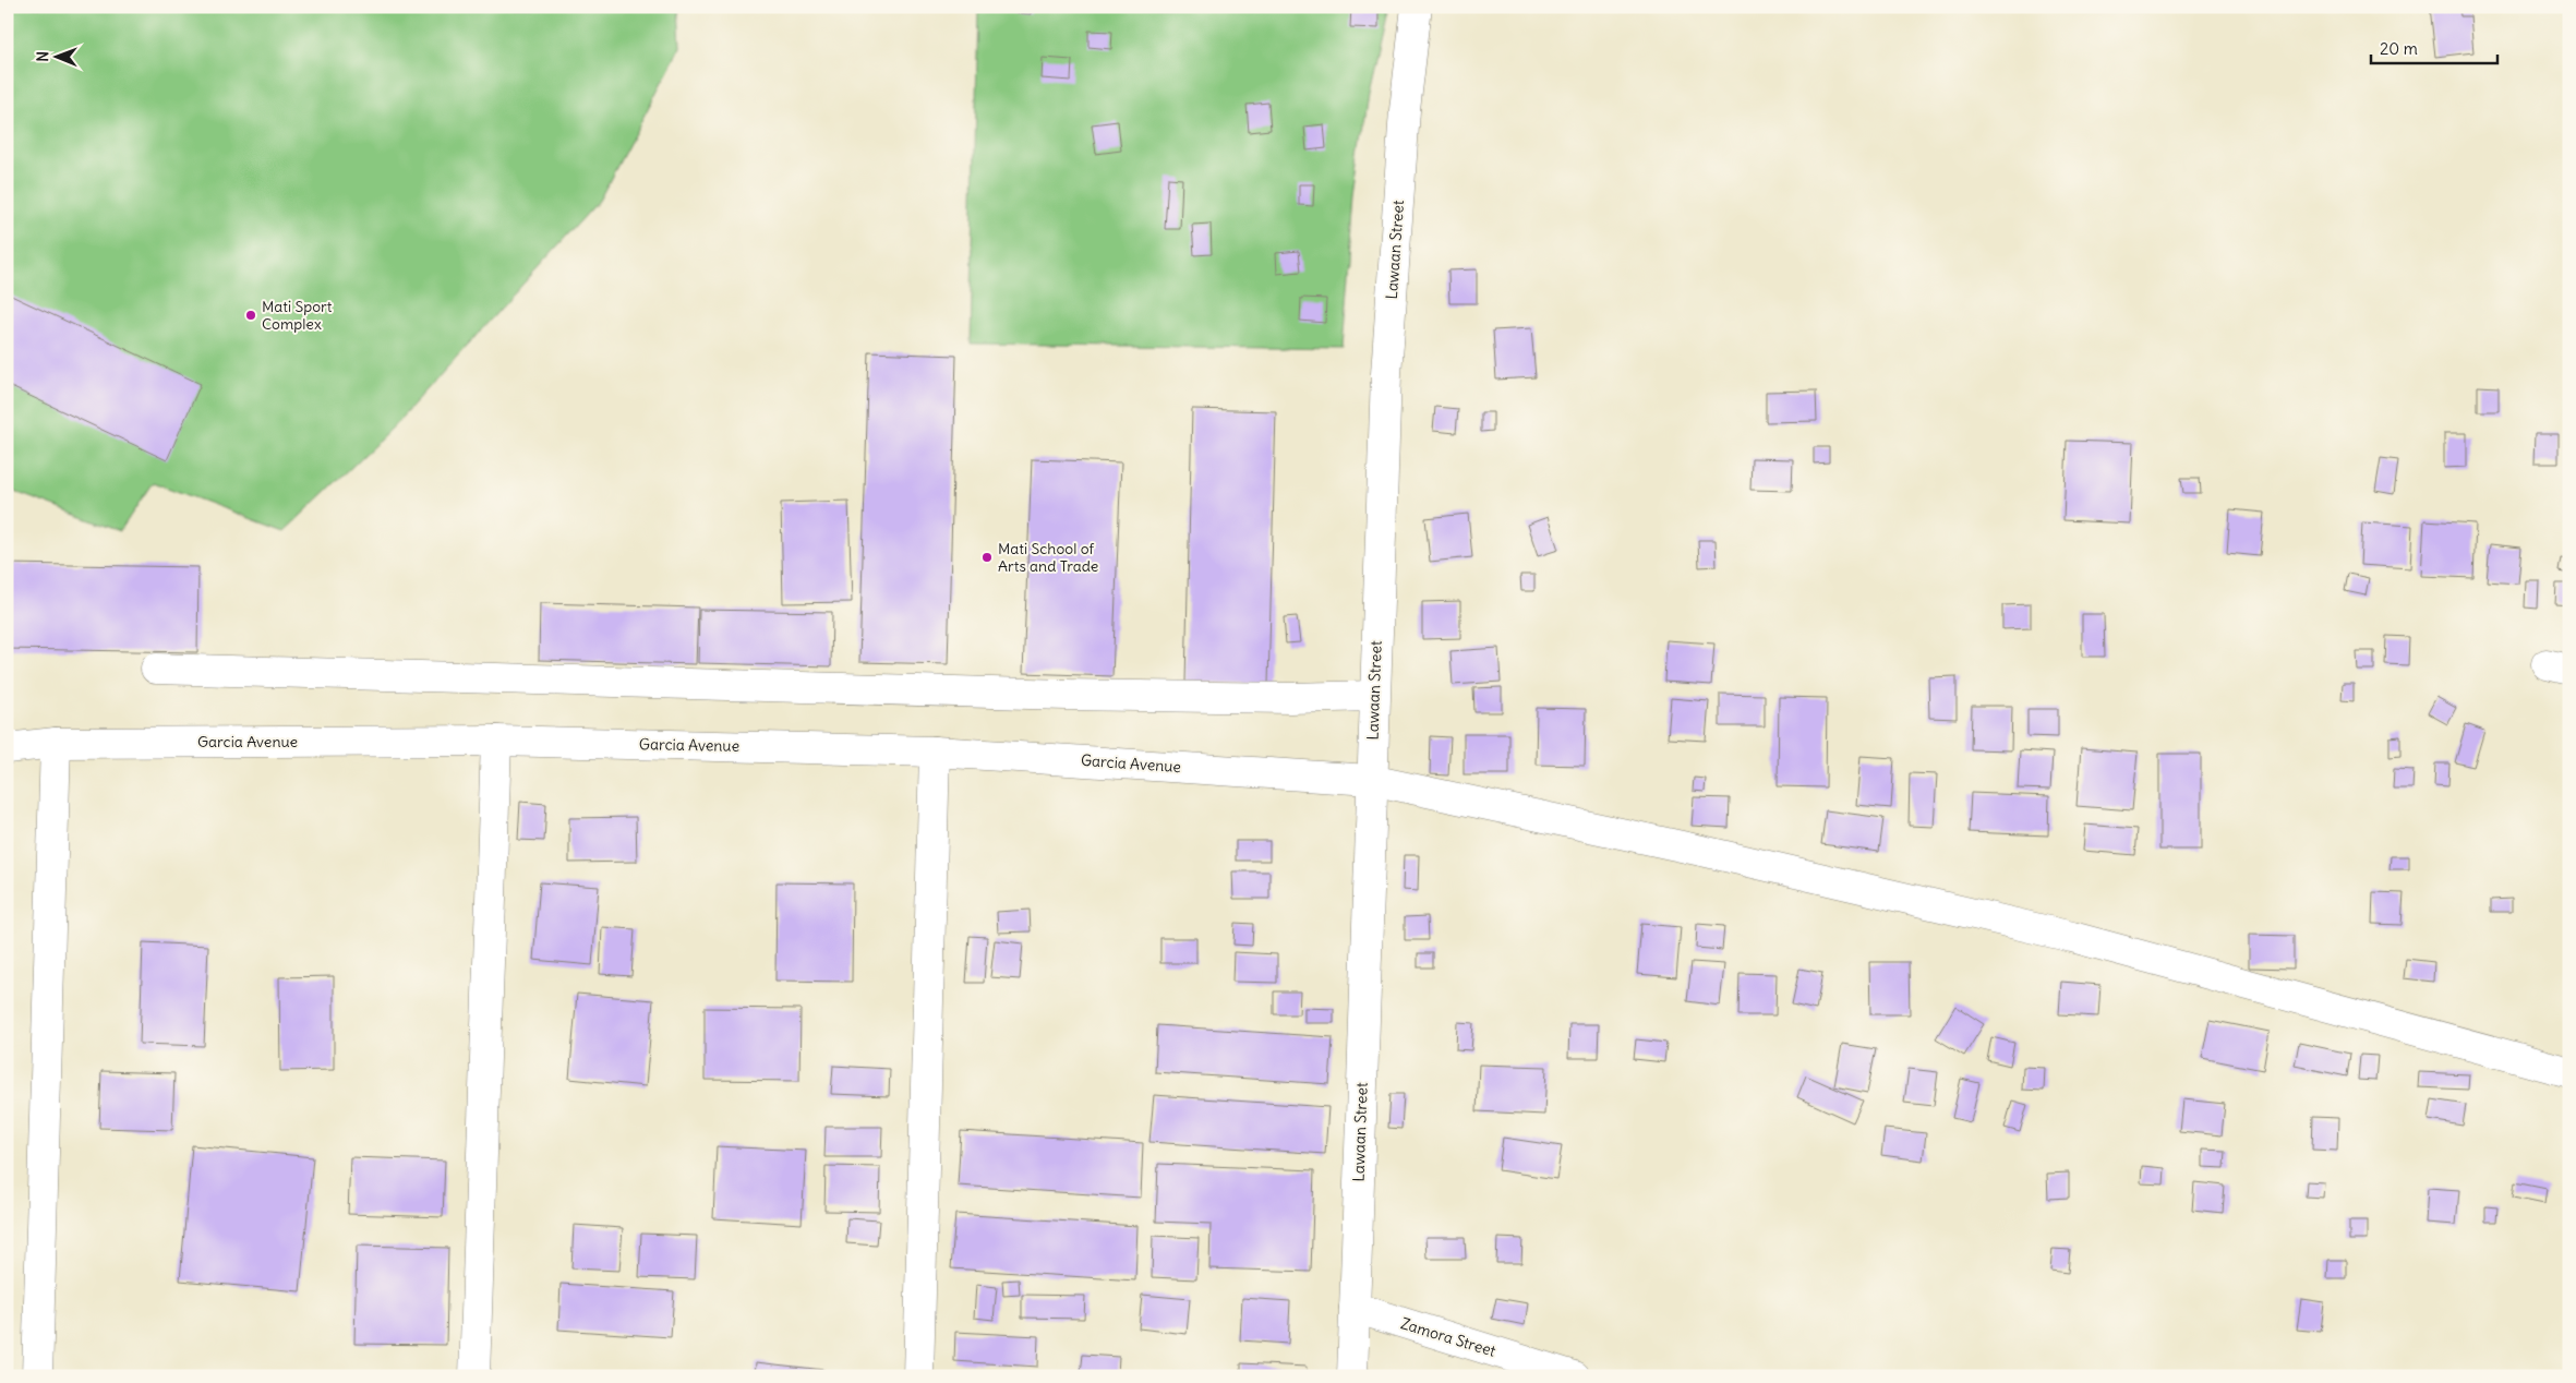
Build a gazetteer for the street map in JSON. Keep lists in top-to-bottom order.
{
  "streets": {
    "street": ["Lawaan Street", "Garcia Avenue", "Zamora Street"]
  },
  "crossings": [
    ["Lawaan Street", "Garcia Avenue"],
    ["Lawaan Street", "Zamora Street"]
  ],
  "places": ["Mati Sport Complex", "Mati School of Arts and Trade"],
  "scale_bar": "20 m",
  "north": "left"
}
